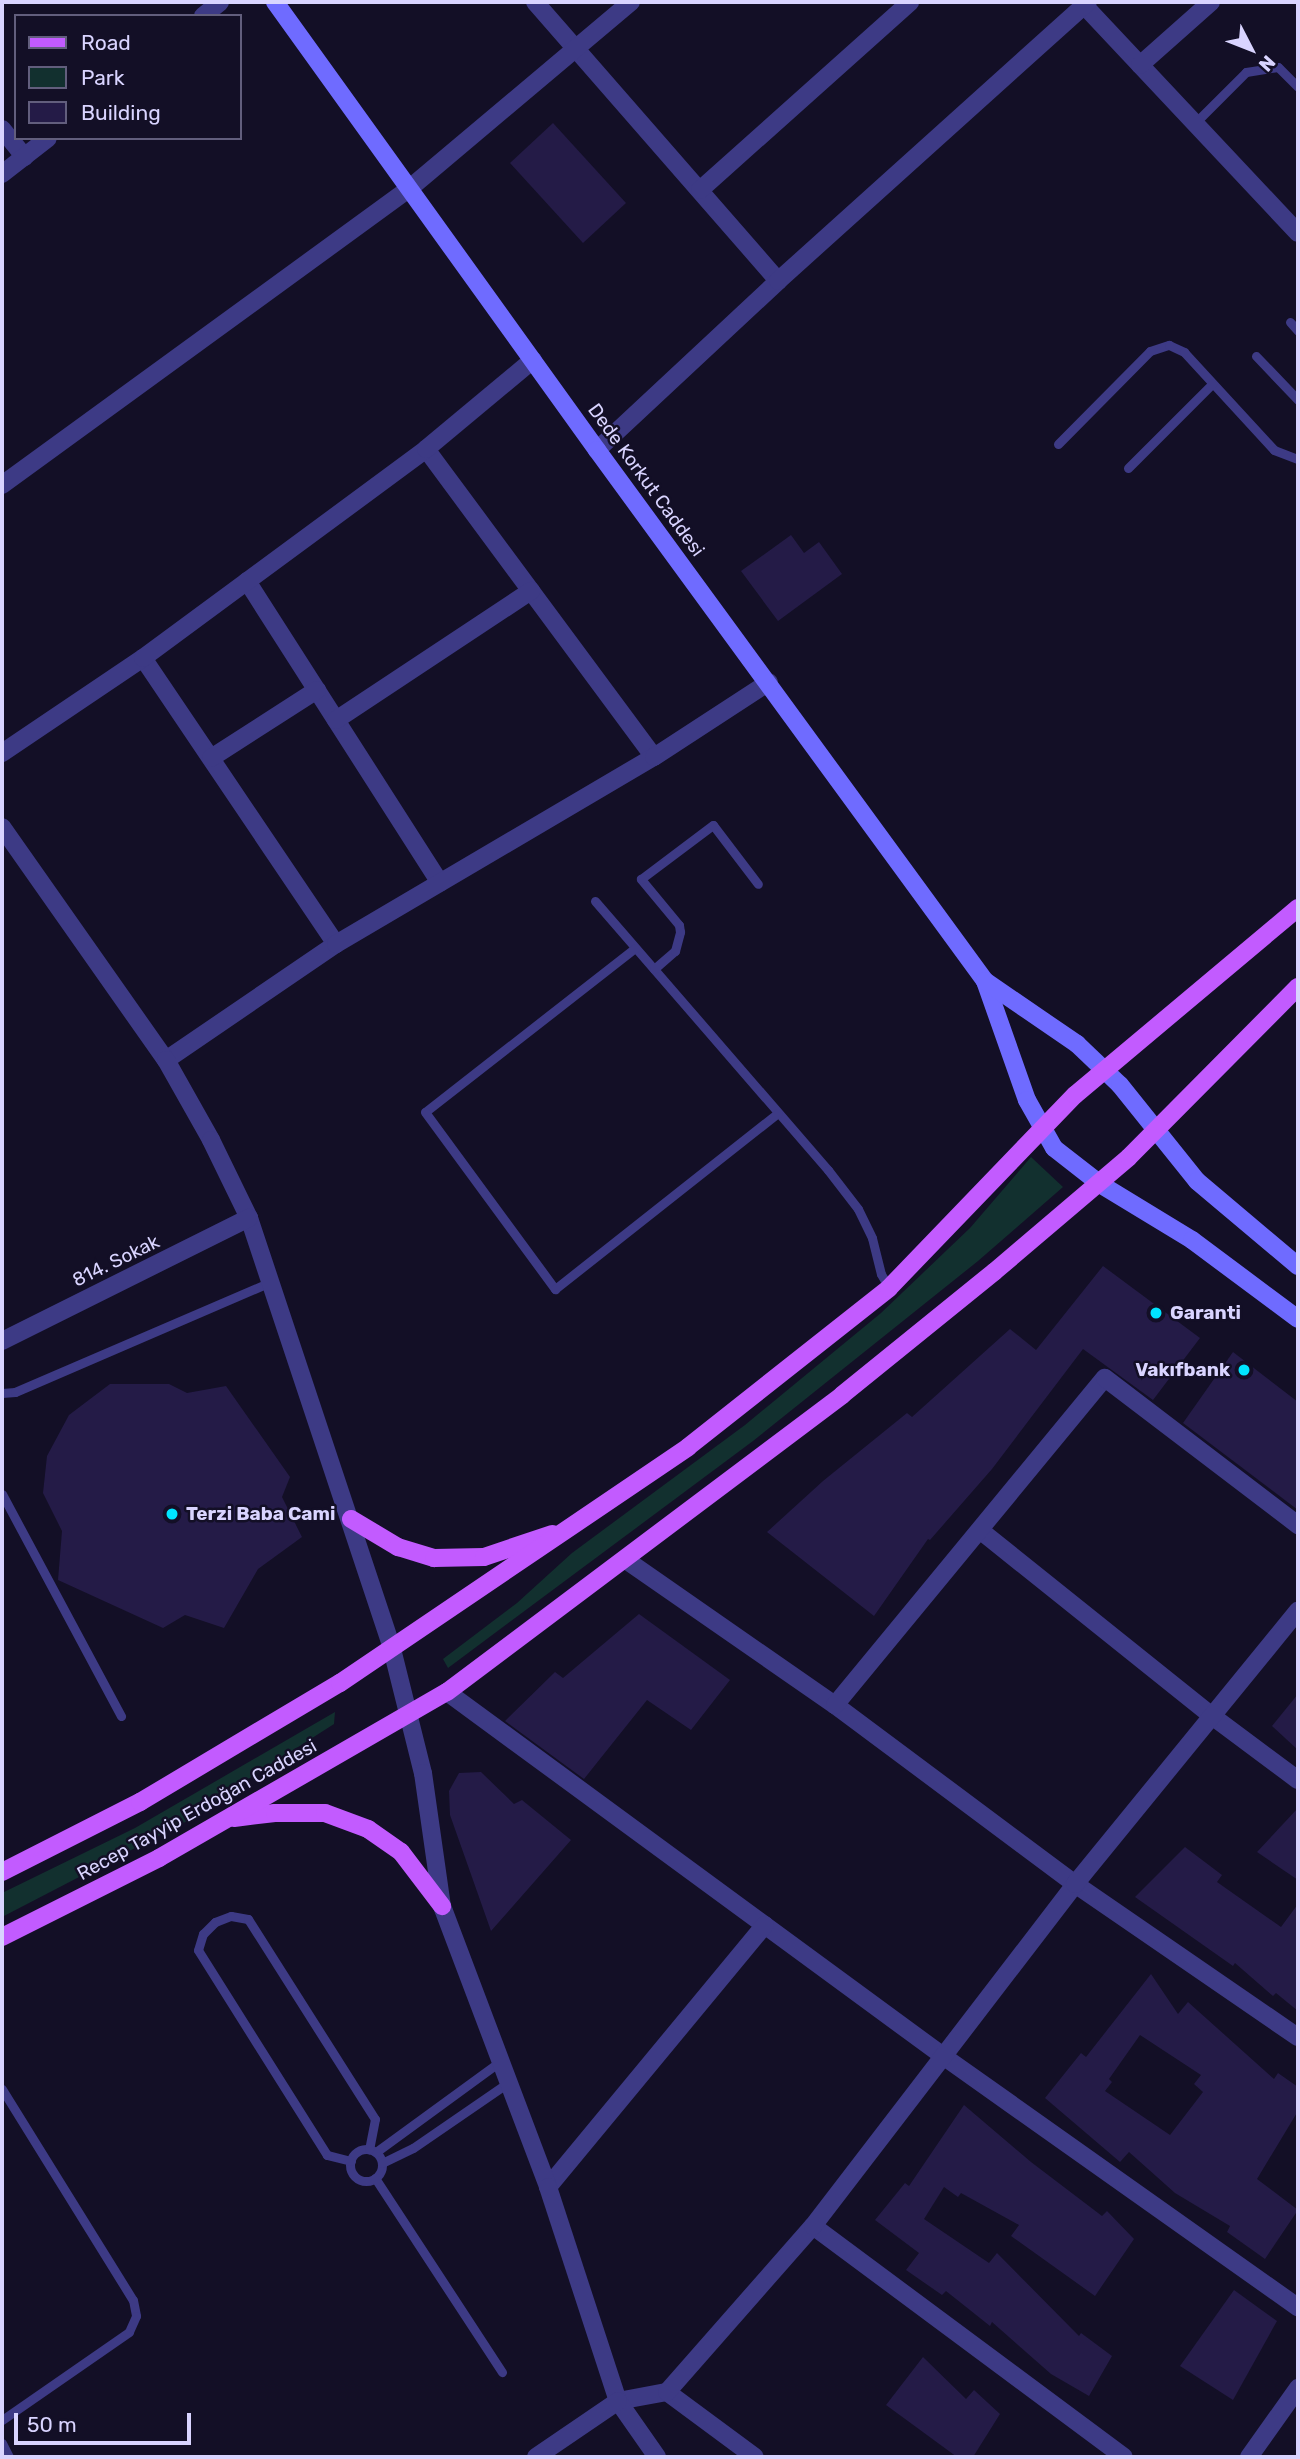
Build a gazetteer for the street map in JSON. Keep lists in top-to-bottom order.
{
  "streets": {
    "main road": ["Dede Korkut Caddesi", "Recep Tayyip Erdoğan Caddesi"],
    "street": ["814. Sokak"]
  },
  "crossings": [
    ["Dede Korkut Caddesi", "Recep Tayyip Erdoğan Caddesi"]
  ],
  "places": ["Garanti", "Vakıfbank", "Terzi Baba Cami"],
  "legend": ["Road", "Park", "Building"],
  "scale_bar": "50 m",
  "north": "bottom right"
}
